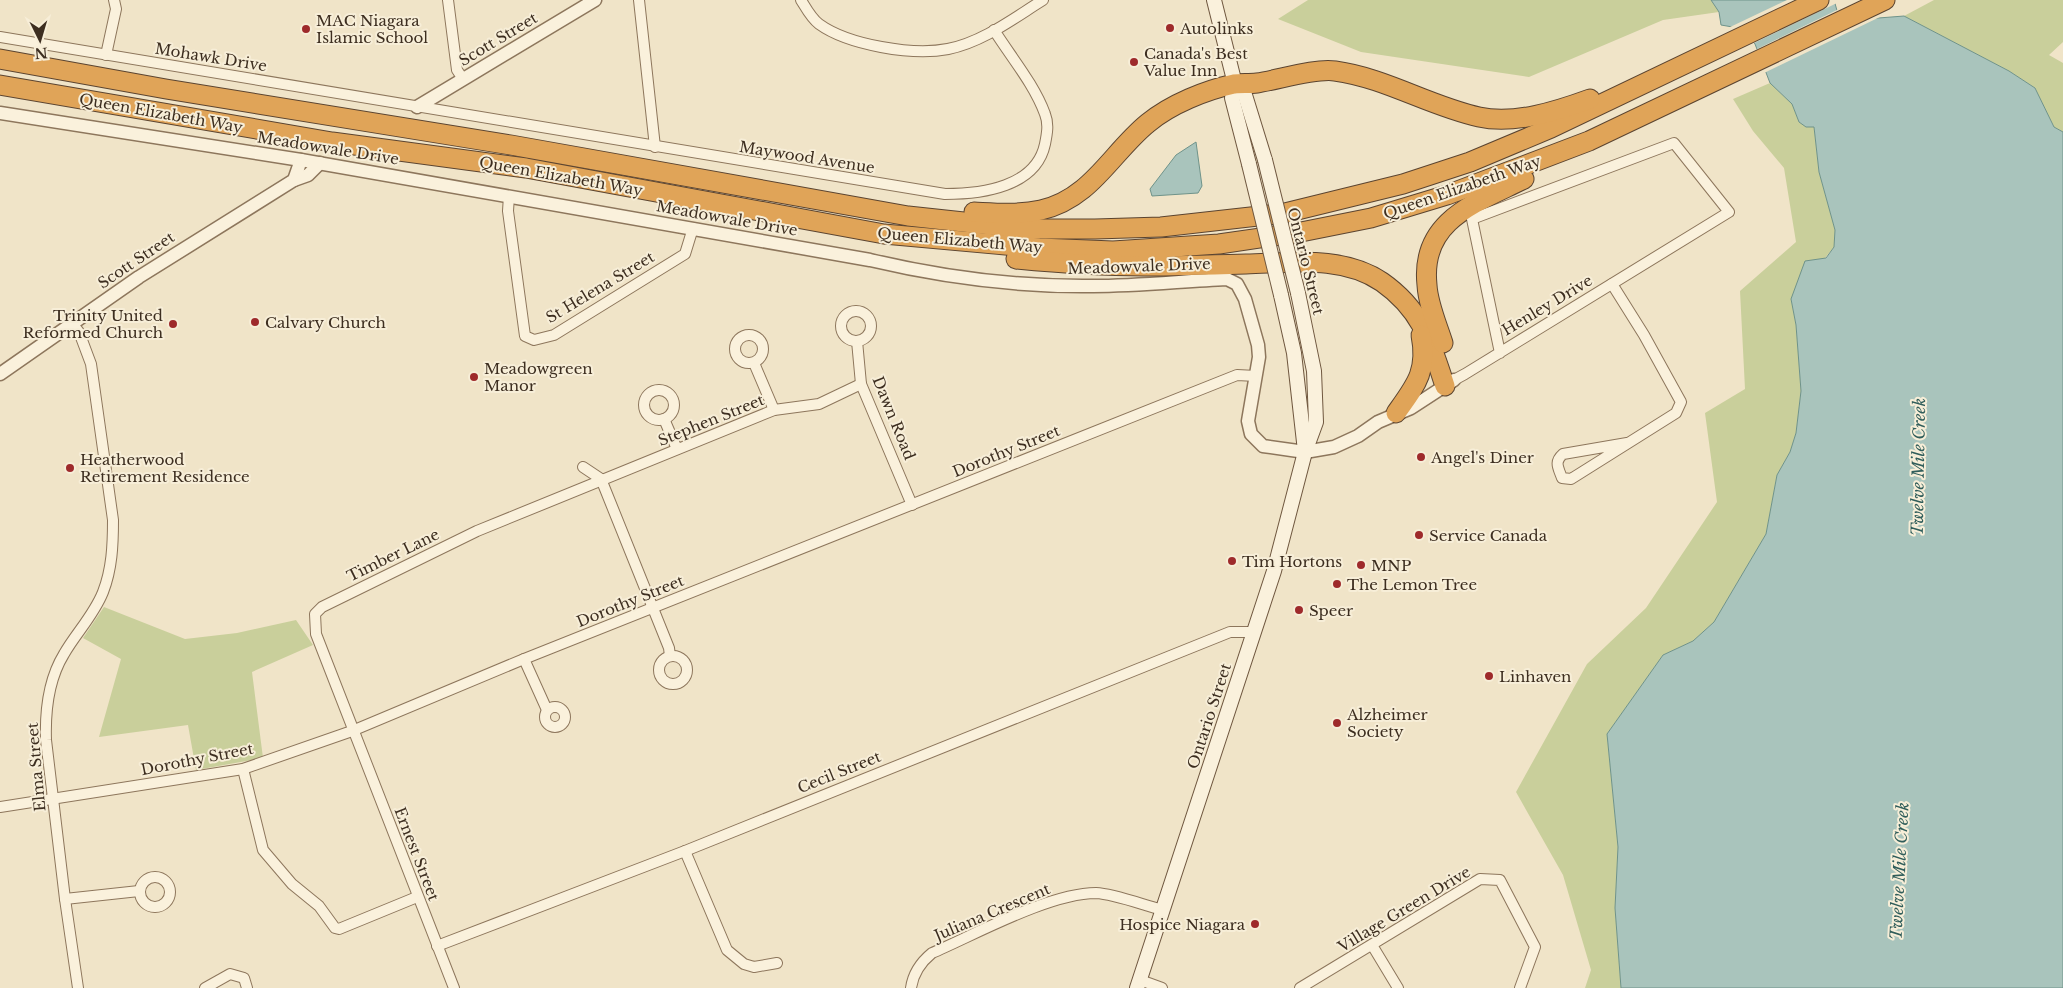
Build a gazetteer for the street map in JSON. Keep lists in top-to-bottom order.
{
  "streets": {
    "highway": ["Queen Elizabeth Way"],
    "main road": ["Ontario Street"],
    "street": [
      "Scott Street",
      "Mohawk Drive",
      "Meadowvale Drive",
      "Maywood Avenue",
      "St Helena Street",
      "Henley Drive",
      "Dawn Road",
      "Stephen Street",
      "Dorothy Street",
      "Timber Lane",
      "Elma Street",
      "Cecil Street",
      "Ernest Street",
      "Village Green Drive",
      "Juliana Crescent"
    ]
  },
  "crossings": [
    ["Scott Street", "Mohawk Drive"],
    ["Scott Street", "Meadowvale Drive"],
    ["Scott Street", "Maywood Avenue"],
    ["Scott Street", "Elma Street"],
    ["Mohawk Drive", "Maywood Avenue"],
    ["Meadowvale Drive", "Ontario Street"],
    ["Meadowvale Drive", "St Helena Street"],
    ["Meadowvale Drive", "Henley Drive"],
    ["Meadowvale Drive", "Dorothy Street"],
    ["Ontario Street", "Henley Drive"],
    ["Ontario Street", "Cecil Street"],
    ["Ontario Street", "Juliana Crescent"],
    ["Dawn Road", "Stephen Street"],
    ["Dawn Road", "Dorothy Street"],
    ["Stephen Street", "Timber Lane"],
    ["Dorothy Street", "Timber Lane"],
    ["Dorothy Street", "Elma Street"],
    ["Dorothy Street", "Ernest Street"],
    ["Timber Lane", "Ernest Street"],
    ["Cecil Street", "Ernest Street"]
  ],
  "water": ["Twelve Mile Creek"],
  "places": [
    "Autolinks",
    "MAC Niagara Islamic School",
    "Canada's Best Value Inn",
    "Calvary Church",
    "Trinity United Reformed Church",
    "Meadowgreen Manor",
    "Angel's Diner",
    "Heatherwood Retirement Residence",
    "Service Canada",
    "Tim Hortons",
    "MNP",
    "The Lemon Tree",
    "Speer",
    "Linhaven",
    "Alzheimer Society",
    "Hospice Niagara"
  ],
  "north": "bottom"
}
